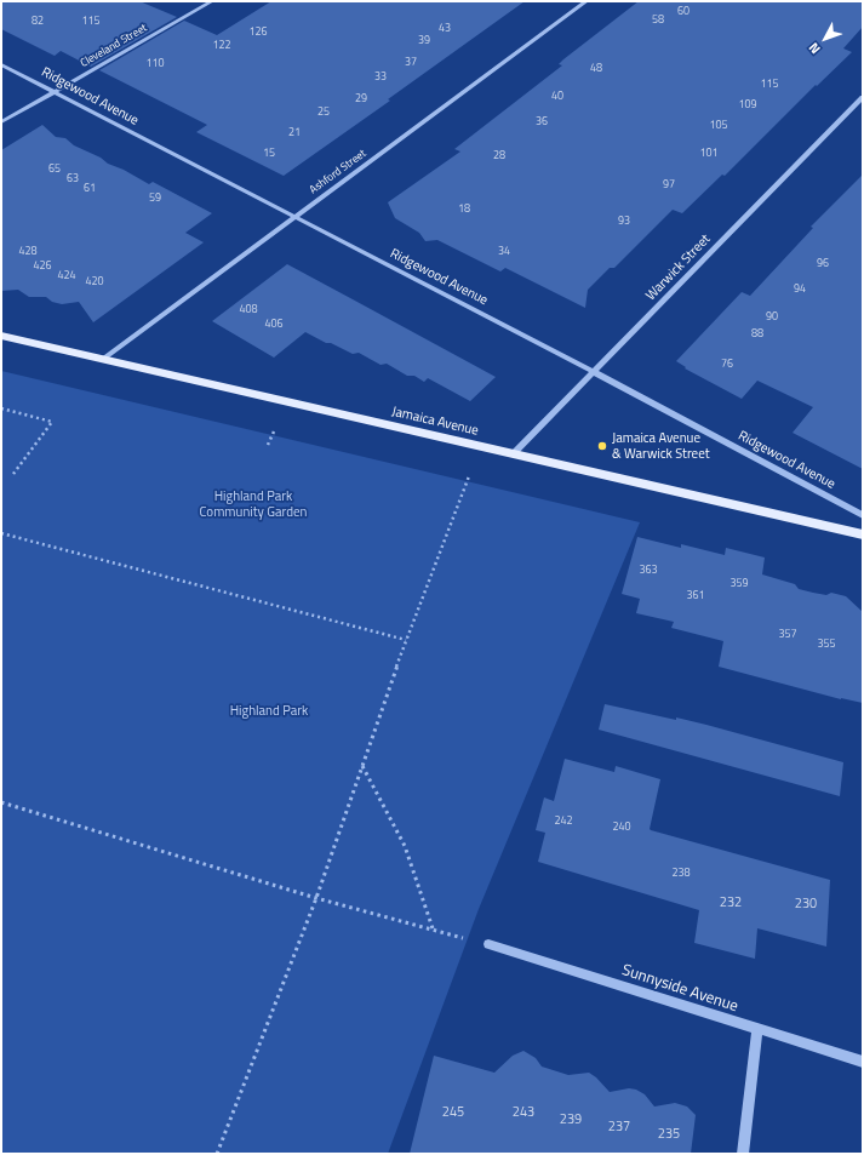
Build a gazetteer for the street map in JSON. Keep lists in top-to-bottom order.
{
  "streets": {
    "main road": ["Jamaica Avenue"],
    "street": [
      "Cleveland Street",
      "Ridgewood Avenue",
      "Ashford Street",
      "Warwick Street",
      "Sunnyside Avenue"
    ]
  },
  "crossings": [
    ["Cleveland Street", "Ridgewood Avenue"],
    ["Ridgewood Avenue", "Ashford Street"],
    ["Ridgewood Avenue", "Warwick Street"],
    ["Ashford Street", "Jamaica Avenue"],
    ["Warwick Street", "Jamaica Avenue"]
  ],
  "parks": ["Highland Park Community Garden", "Highland Park"],
  "places": ["Jamaica Avenue & Warwick Street"],
  "house_numbers": [
    "60",
    "58",
    "82",
    "115",
    "43",
    "126",
    "39",
    "122",
    "37",
    "110",
    "48",
    "33",
    "115",
    "40",
    "29",
    "109",
    "25",
    "36",
    "105",
    "21",
    "15",
    "101",
    "28",
    "65",
    "63",
    "97",
    "61",
    "59",
    "18",
    "93",
    "428",
    "34",
    "96",
    "426",
    "424",
    "420",
    "94",
    "408",
    "90",
    "406",
    "88",
    "76",
    "363",
    "359",
    "361",
    "357",
    "355",
    "242",
    "240",
    "238",
    "232",
    "230",
    "245",
    "243",
    "239",
    "237",
    "235"
  ],
  "north": "bottom left"
}
